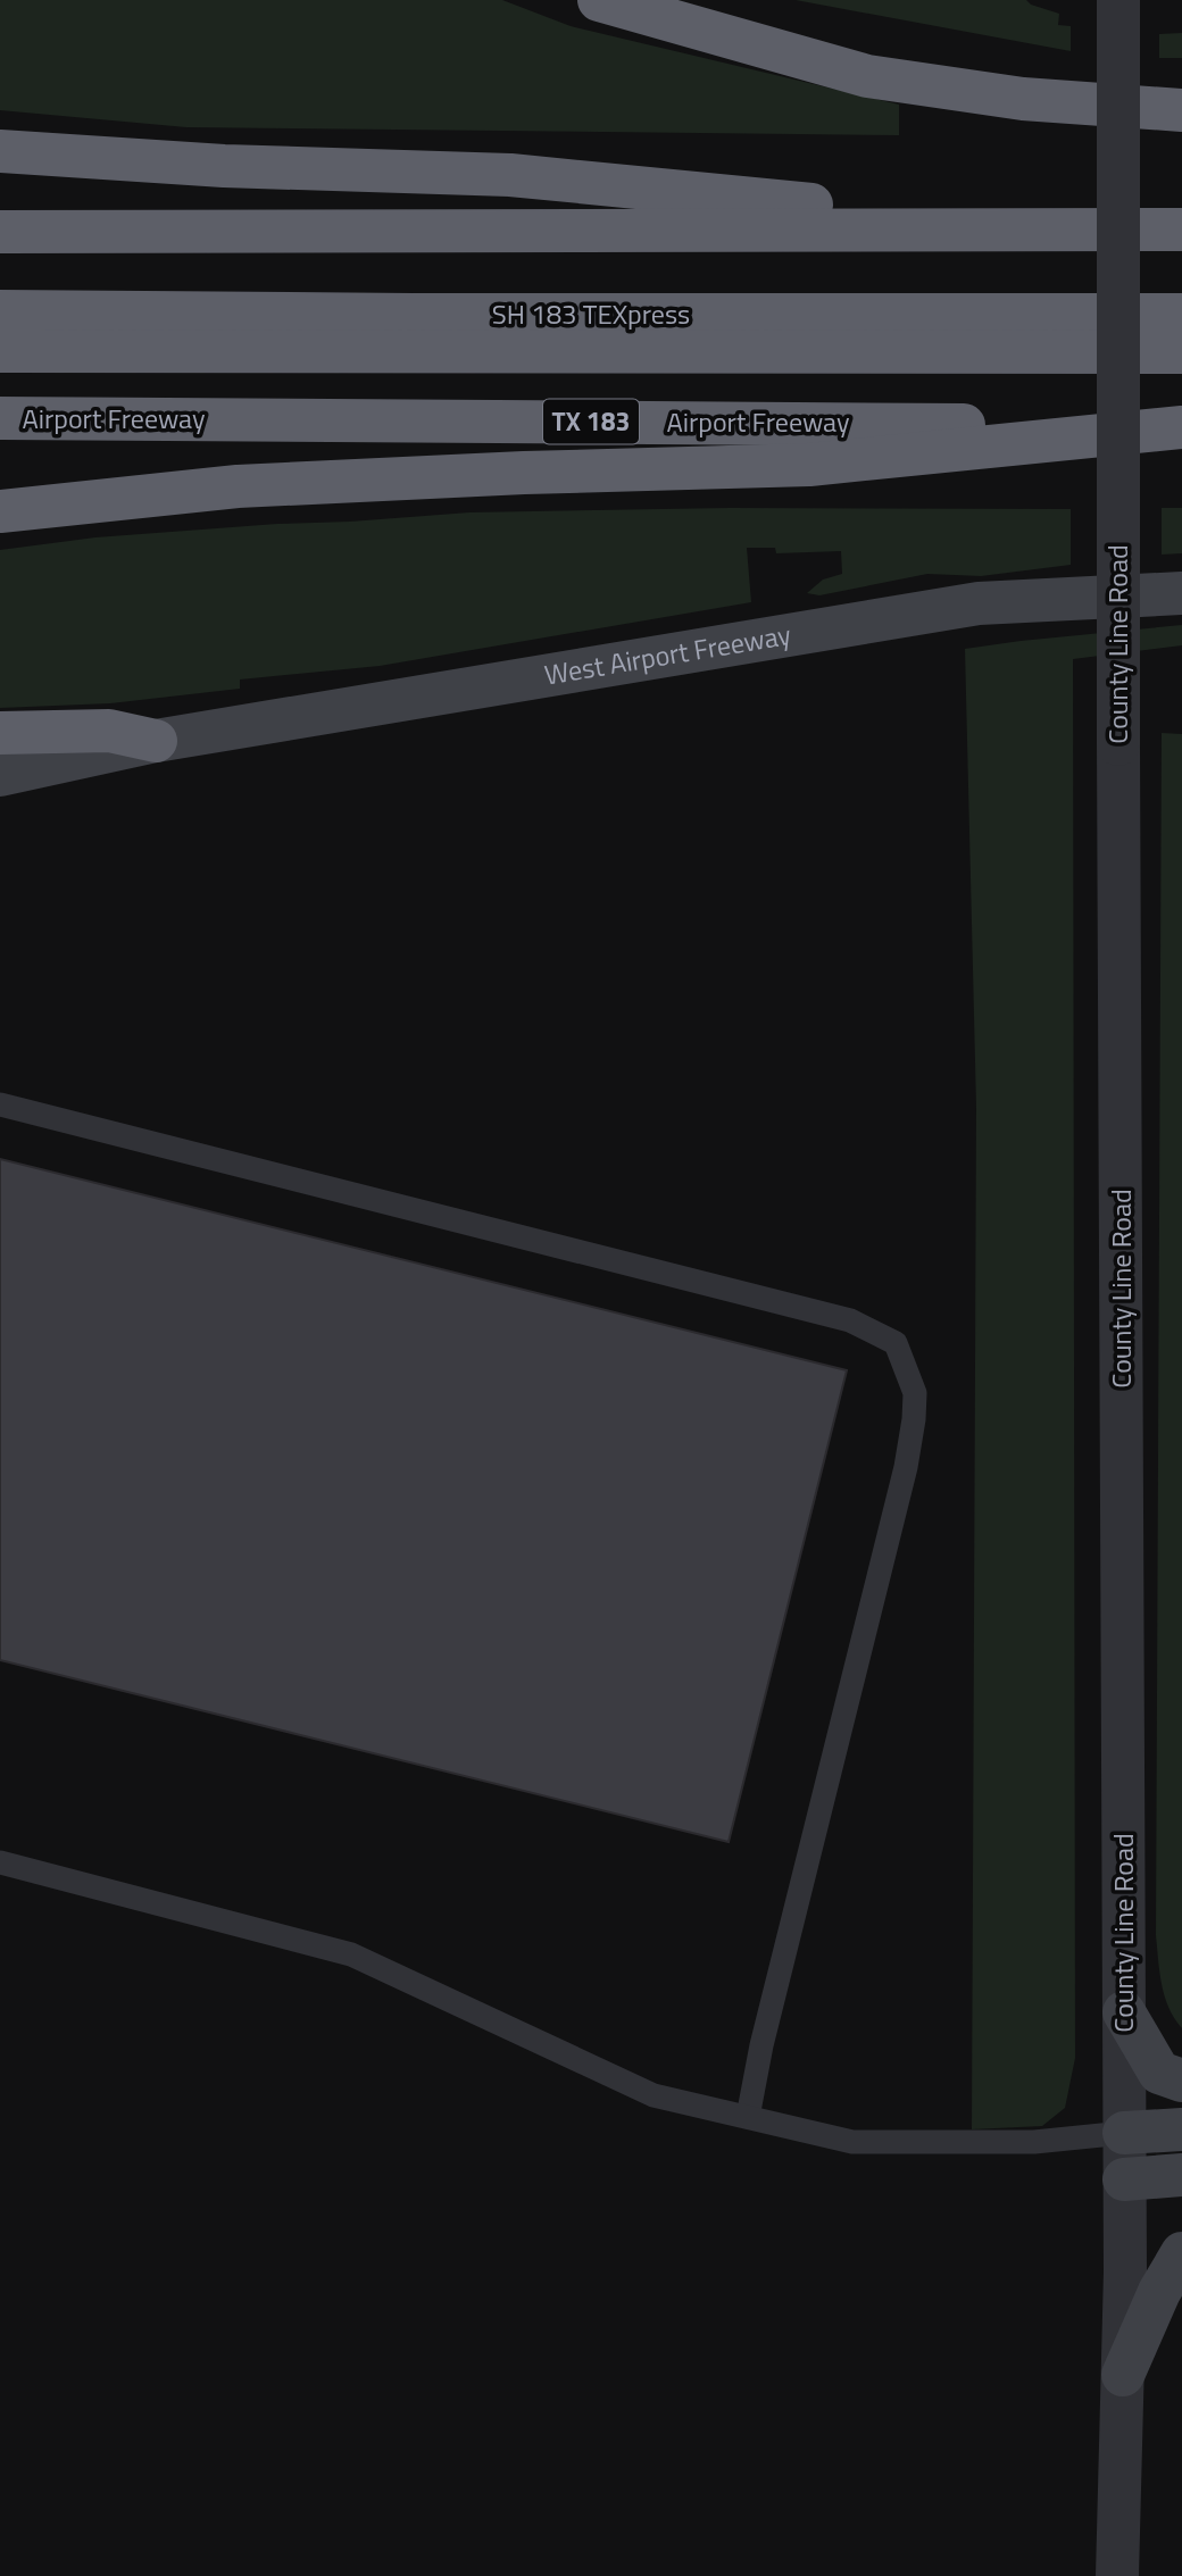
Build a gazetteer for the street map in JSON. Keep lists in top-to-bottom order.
{
  "streets": {
    "highway": ["SH 183 TEXpress", "Airport Freeway", "TX 183"],
    "main road": ["West Airport Freeway"],
    "street": ["County Line Road"]
  }
}
